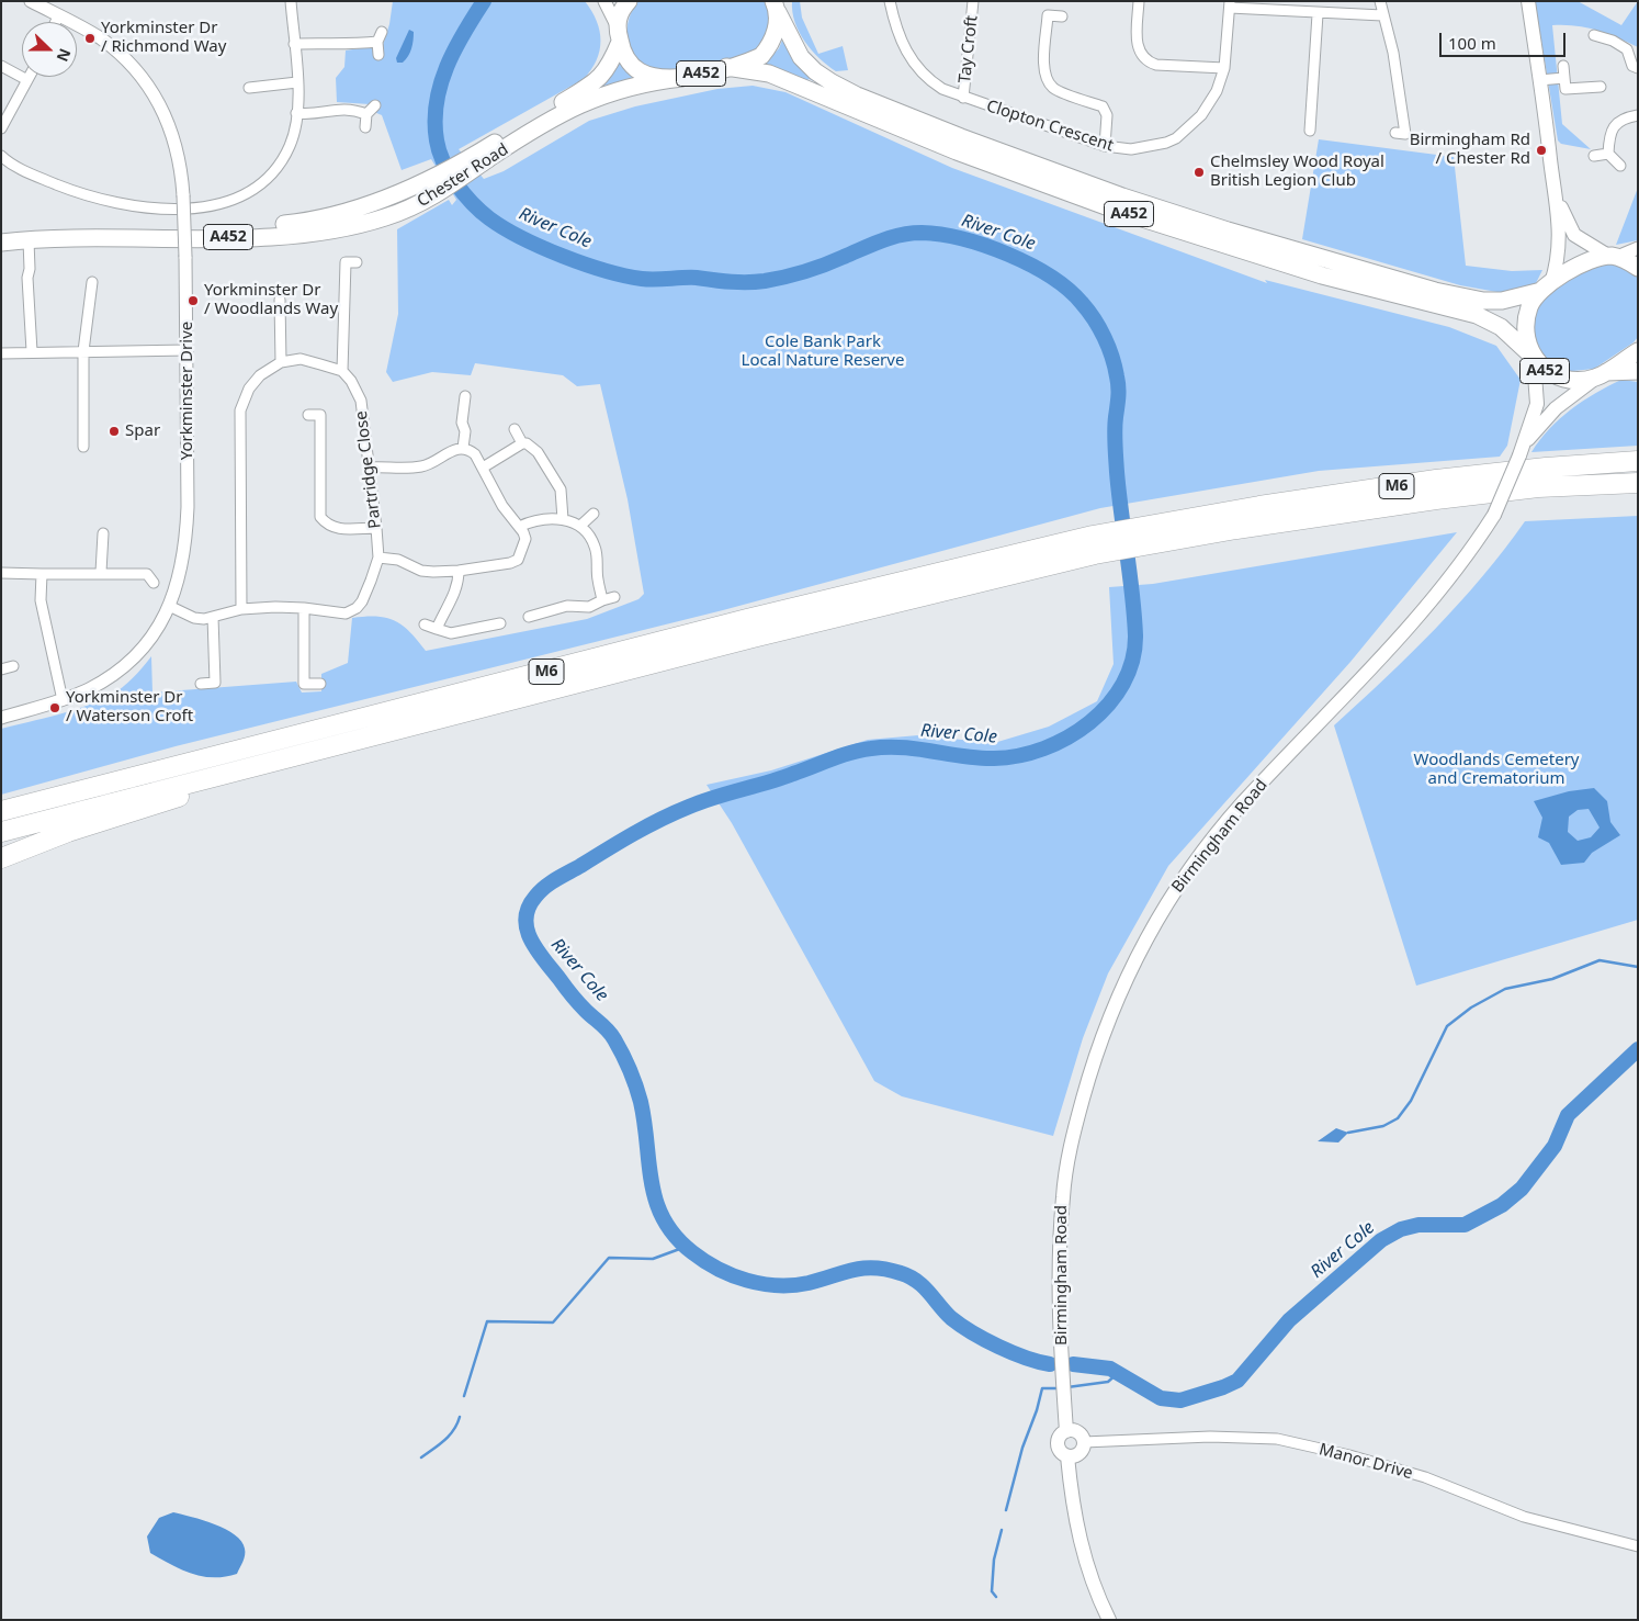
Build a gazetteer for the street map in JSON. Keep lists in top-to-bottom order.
{
  "streets": {
    "highway": ["A452", "Chester Road", "M6"],
    "main road": ["Birmingham Road"],
    "street": [
      "Tay Croft",
      "Clopton Crescent",
      "Yorkminster Drive",
      "Partridge Close",
      "Manor Drive"
    ]
  },
  "crossings": [
    ["Tay Croft", "Clopton Crescent"],
    ["A452", "Chester Road"],
    ["A452", "Birmingham Road"],
    ["Birmingham Road", "Manor Drive"]
  ],
  "water": ["River Cole"],
  "parks": ["Cole Bank Park Local Nature Reserve", "Woodlands Cemetery and Crematorium"],
  "places": [
    "Yorkminster Dr / Richmond Way",
    "Birmingham Rd / Chester Rd",
    "Chelmsley Wood Royal British Legion Club",
    "Yorkminster Dr / Woodlands Way",
    "Spar",
    "Yorkminster Dr / Waterson Croft"
  ],
  "scale_bar": "100 m",
  "north": "right"
}
